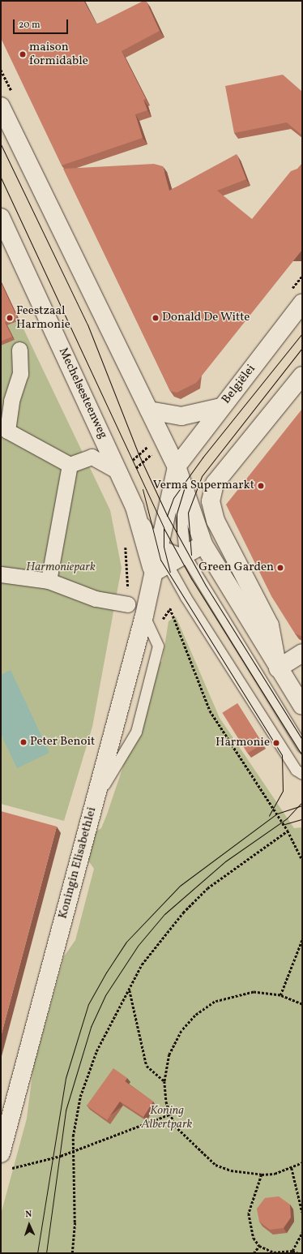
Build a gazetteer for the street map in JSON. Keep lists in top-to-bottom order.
{
  "streets": {
    "main road": ["Belgiëlei", "Mechelsesteenweg", "Koningin Elisabethlei"]
  },
  "crossings": [
    ["Belgiëlei", "Koningin Elisabethlei"],
    ["Mechelsesteenweg", "Koningin Elisabethlei"]
  ],
  "parks": ["Harmoniepark", "Koning Albertpark"],
  "places": [
    "maison formidable",
    "Feestzaal Harmonie",
    "Donald De Witte",
    "Verma Supermarkt",
    "Green Garden",
    "Peter Benoit",
    "Harmonie"
  ],
  "scale_bar": "20 m",
  "north": "top"
}
